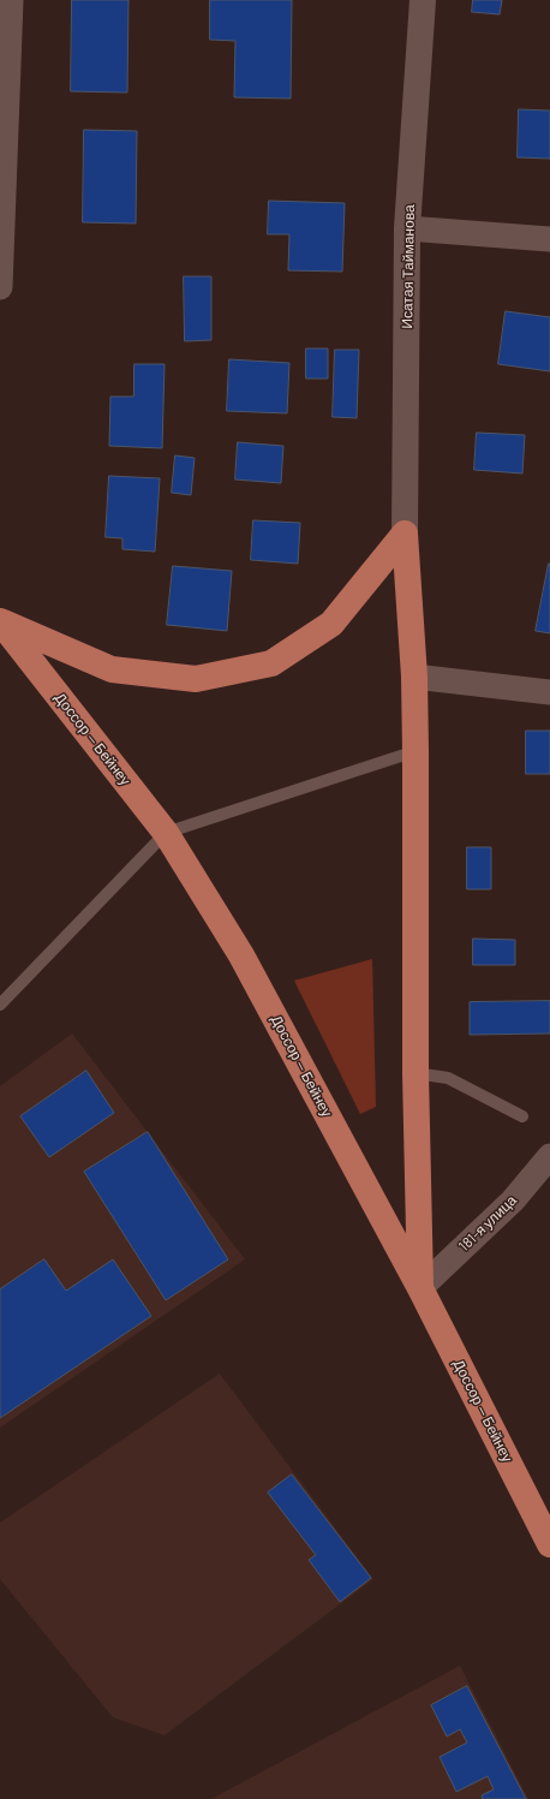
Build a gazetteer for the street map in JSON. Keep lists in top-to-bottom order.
{
  "streets": {
    "highway": ["Доссор — Бейнеу"],
    "street": ["Исатая Тайманова", "181-я улица"]
  },
  "crossings": [
    ["Доссор — Бейнеу", "181-я улица"]
  ]
}
